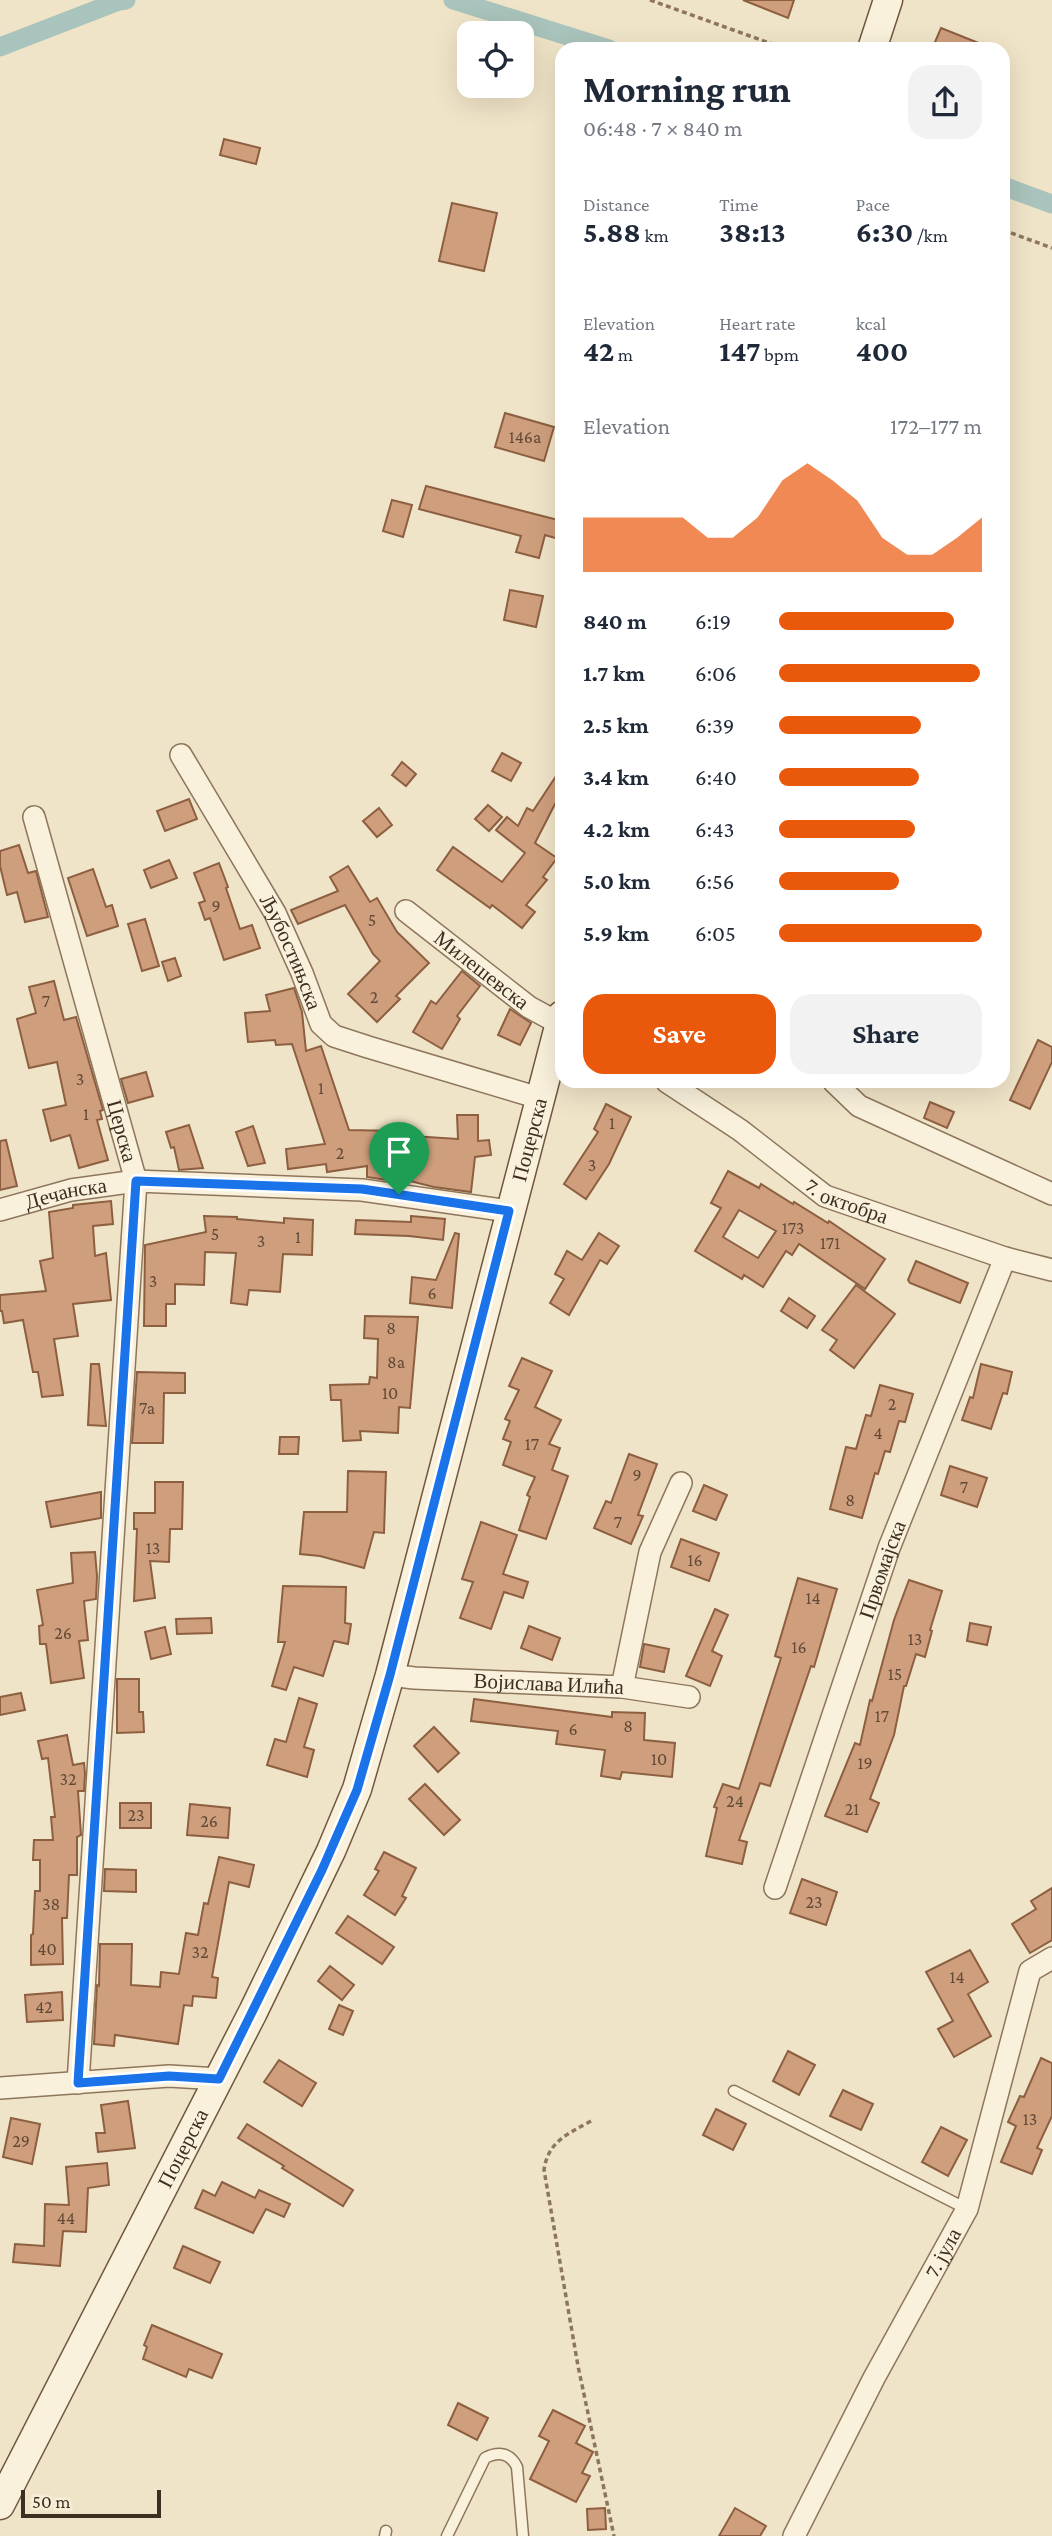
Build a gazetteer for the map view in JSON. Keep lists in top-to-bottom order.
{
  "streets": {
    "main road": ["Поцерска"],
    "street": [
      "Љубостињска",
      "Милешевска",
      "Церска",
      "Дечанска",
      "7. октобра",
      "Првомајска",
      "Војислава Илића",
      "7. јула"
    ]
  },
  "crossings": [
    ["Љубостињска", "Поцерска"],
    ["Церска", "Дечанска"],
    ["Поцерска", "Дечанска"],
    ["Поцерска", "Војислава Илића"],
    ["7. октобра", "Првомајска"]
  ],
  "house_numbers": [
    "146a",
    "9",
    "5",
    "2",
    "7",
    "3",
    "1",
    "1",
    "1",
    "2",
    "3",
    "173",
    "5",
    "1",
    "3",
    "171",
    "3",
    "6",
    "8",
    "8a",
    "10",
    "2",
    "7a",
    "4",
    "17",
    "9",
    "7",
    "8",
    "7",
    "13",
    "16",
    "14",
    "26",
    "13",
    "16",
    "15",
    "17",
    "8",
    "6",
    "10",
    "19",
    "32",
    "24",
    "21",
    "23",
    "26",
    "23",
    "38",
    "40",
    "32",
    "14",
    "42",
    "13",
    "29",
    "44"
  ],
  "scale_bar": "50 m",
  "page": {
    "heading": ["Morning run", "06:48 · 7 × 840 m"],
    "stats": [
      ["Distance", "5.88 km"],
      ["Time", "38:13"],
      ["Pace", "6:30 /km"],
      ["Elevation", "42 m"],
      ["Heart rate", "147 bpm"],
      ["kcal", "400"]
    ],
    "chart": ["Elevation", "172–177 m"],
    "list": [
      {
        "name": "840 m",
        "note": "6:19"
      },
      {
        "name": "1.7 km",
        "note": "6:06"
      },
      {
        "name": "2.5 km",
        "note": "6:39"
      },
      {
        "name": "3.4 km",
        "note": "6:40"
      },
      {
        "name": "4.2 km",
        "note": "6:43"
      },
      {
        "name": "5.0 km",
        "note": "6:56"
      },
      {
        "name": "5.9 km",
        "note": "6:05"
      }
    ],
    "buttons": ["Save", "Share"],
    "scale": "50 m"
  }
}
